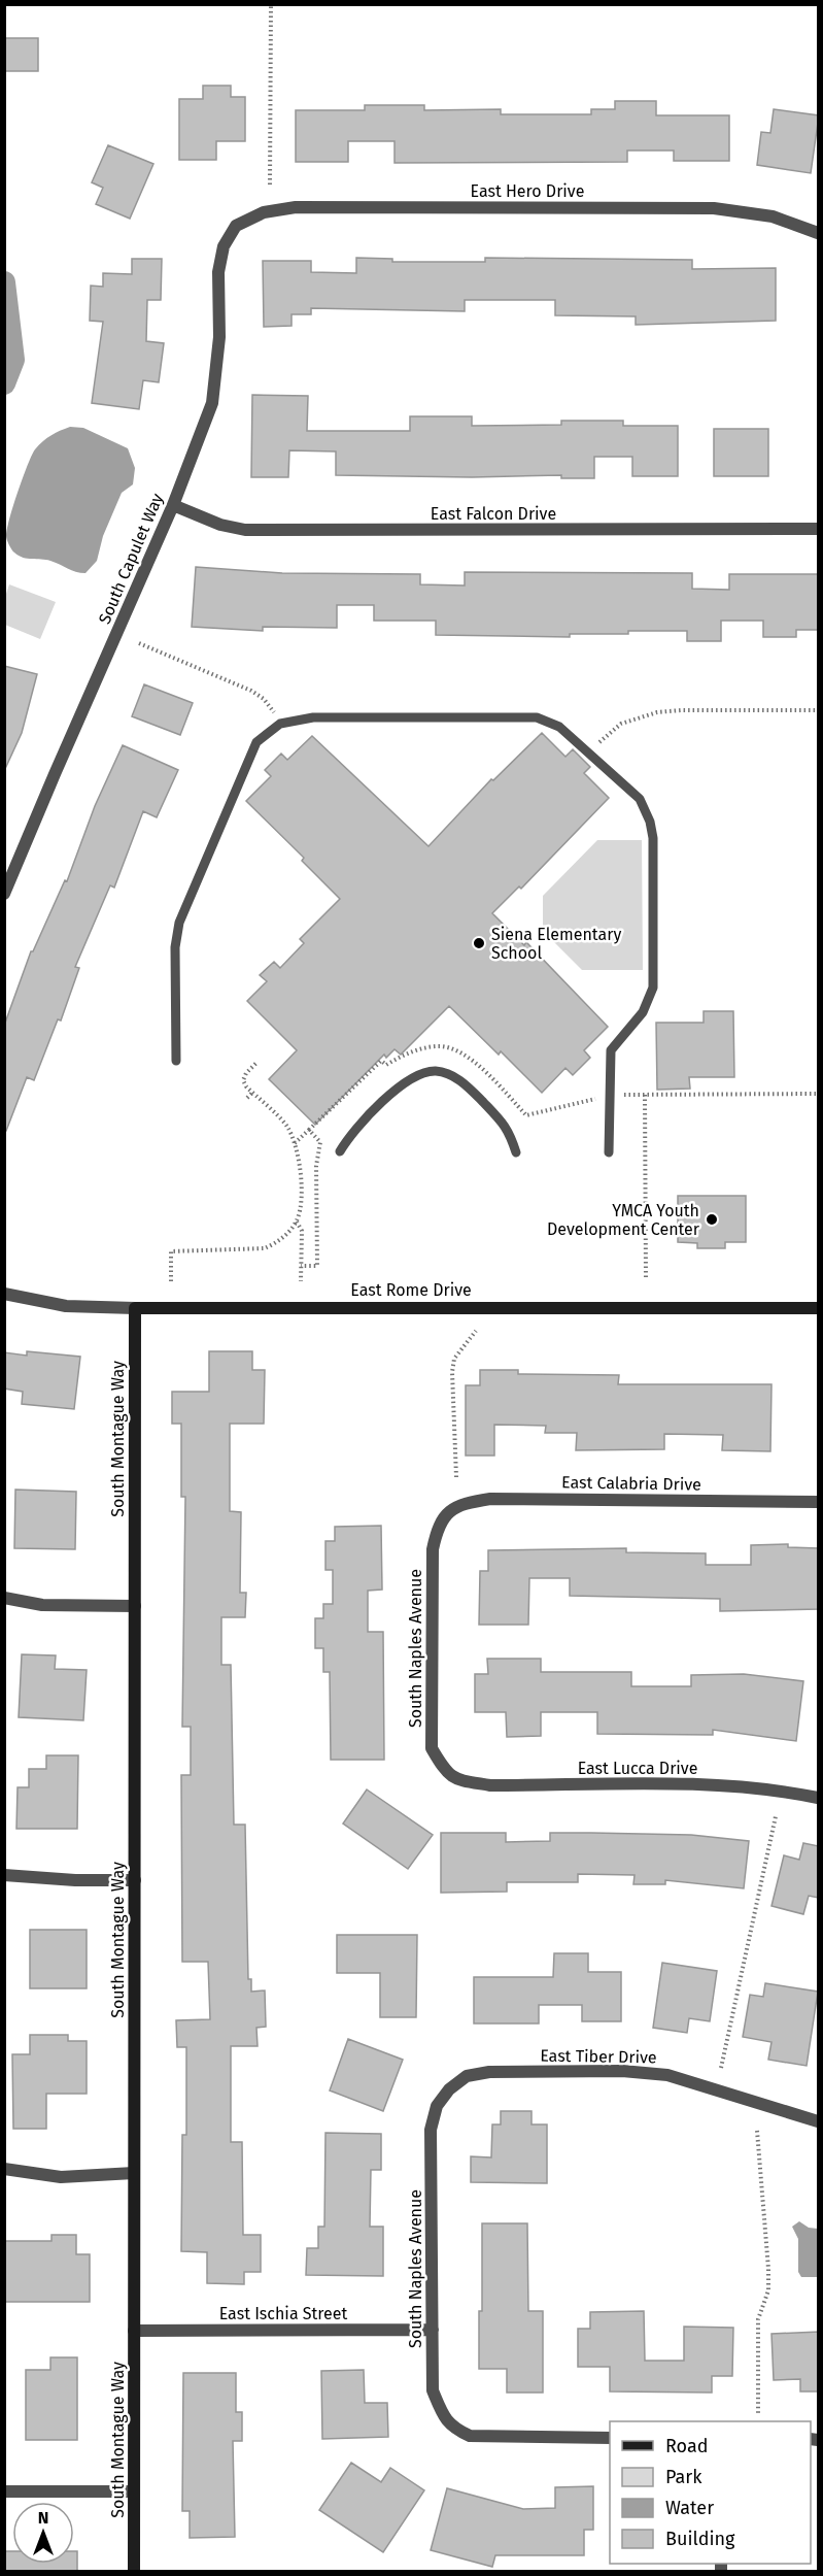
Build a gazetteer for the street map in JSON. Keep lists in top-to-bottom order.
{
  "streets": {
    "street": [
      "East Hero Drive",
      "East Falcon Drive",
      "South Capulet Way",
      "East Rome Drive",
      "South Montague Way",
      "East Calabria Drive",
      "South Naples Avenue",
      "East Lucca Drive",
      "East Tiber Drive",
      "East Ischia Street"
    ]
  },
  "crossings": [
    ["East Hero Drive", "South Capulet Way"],
    ["East Falcon Drive", "South Capulet Way"],
    ["East Rome Drive", "South Montague Way"],
    ["South Montague Way", "East Ischia Street"],
    ["East Calabria Drive", "South Naples Avenue"],
    ["South Naples Avenue", "East Lucca Drive"],
    ["South Naples Avenue", "East Tiber Drive"],
    ["South Naples Avenue", "East Ischia Street"]
  ],
  "places": ["Siena Elementary School", "YMCA Youth Development Center"],
  "legend": [
    "Road",
    "Park",
    "Water",
    "Building"
  ],
  "north": "top"
}
